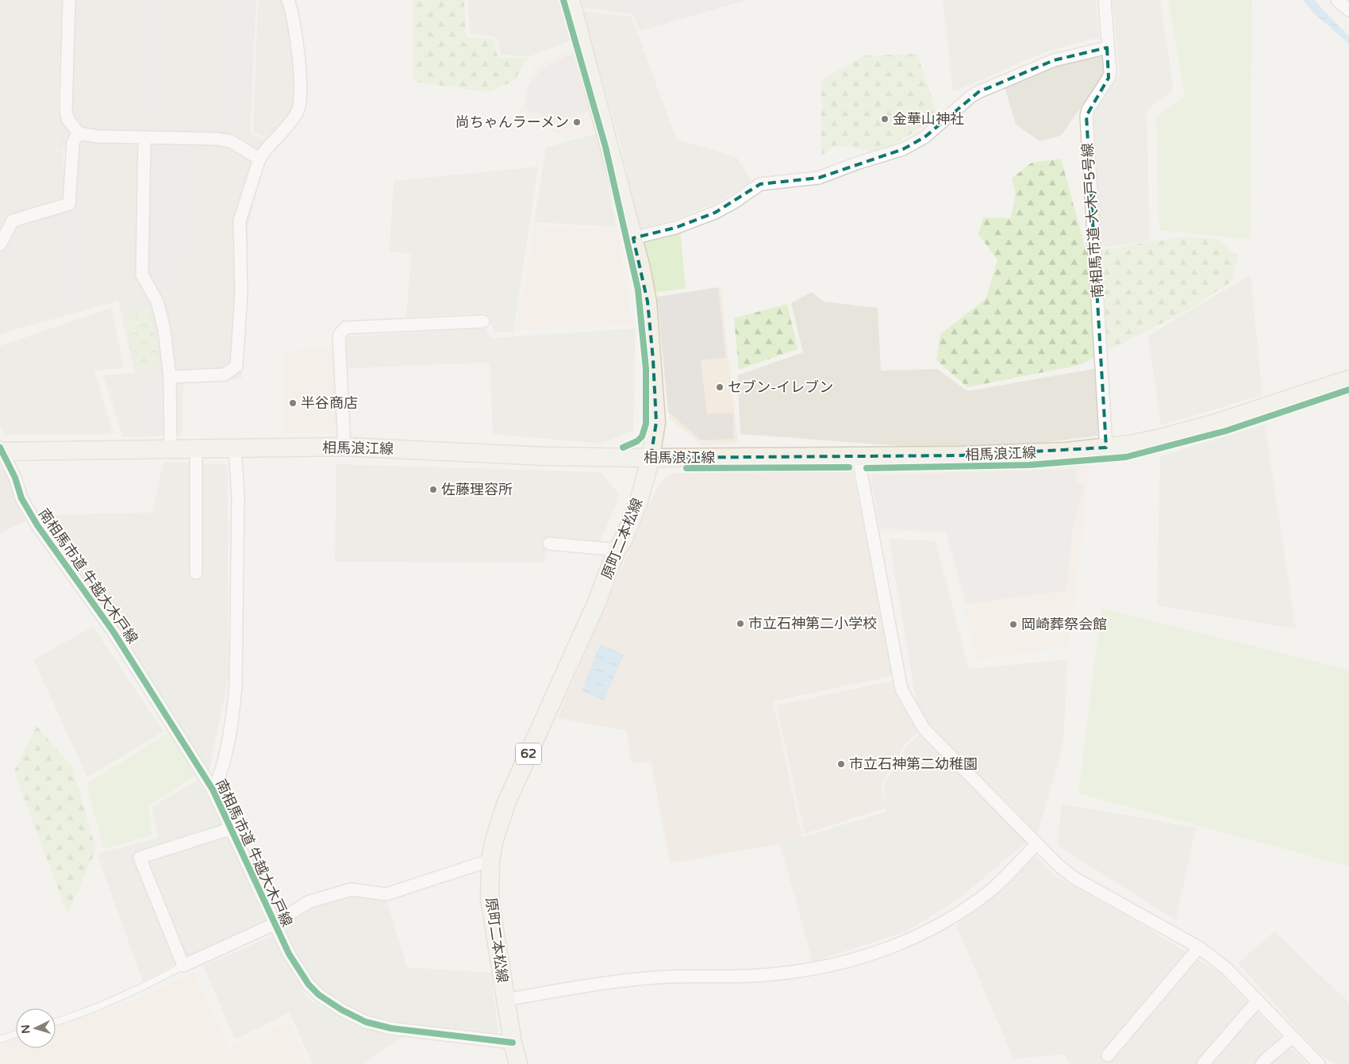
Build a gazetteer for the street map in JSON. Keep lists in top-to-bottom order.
{
  "streets": {
    "main road": ["相馬浪江線", "原町二本松線", "62"],
    "street": ["南相馬市道 大木戸5号線", "南相馬市道 牛越大木戸線"]
  },
  "crossings": [
    ["南相馬市道 大木戸5号線", "相馬浪江線"],
    ["相馬浪江線", "原町二本松線"],
    ["相馬浪江線", "南相馬市道 牛越大木戸線"],
    ["原町二本松線", "南相馬市道 牛越大木戸線"]
  ],
  "places": [
    "金華山神社",
    "尚ちゃんラーメン",
    "セブン-イレブン",
    "半谷商店",
    "佐藤理容所",
    "市立石神第二小学校",
    "岡崎葬祭会館",
    "市立石神第二幼稚園"
  ],
  "north": "left"
}
